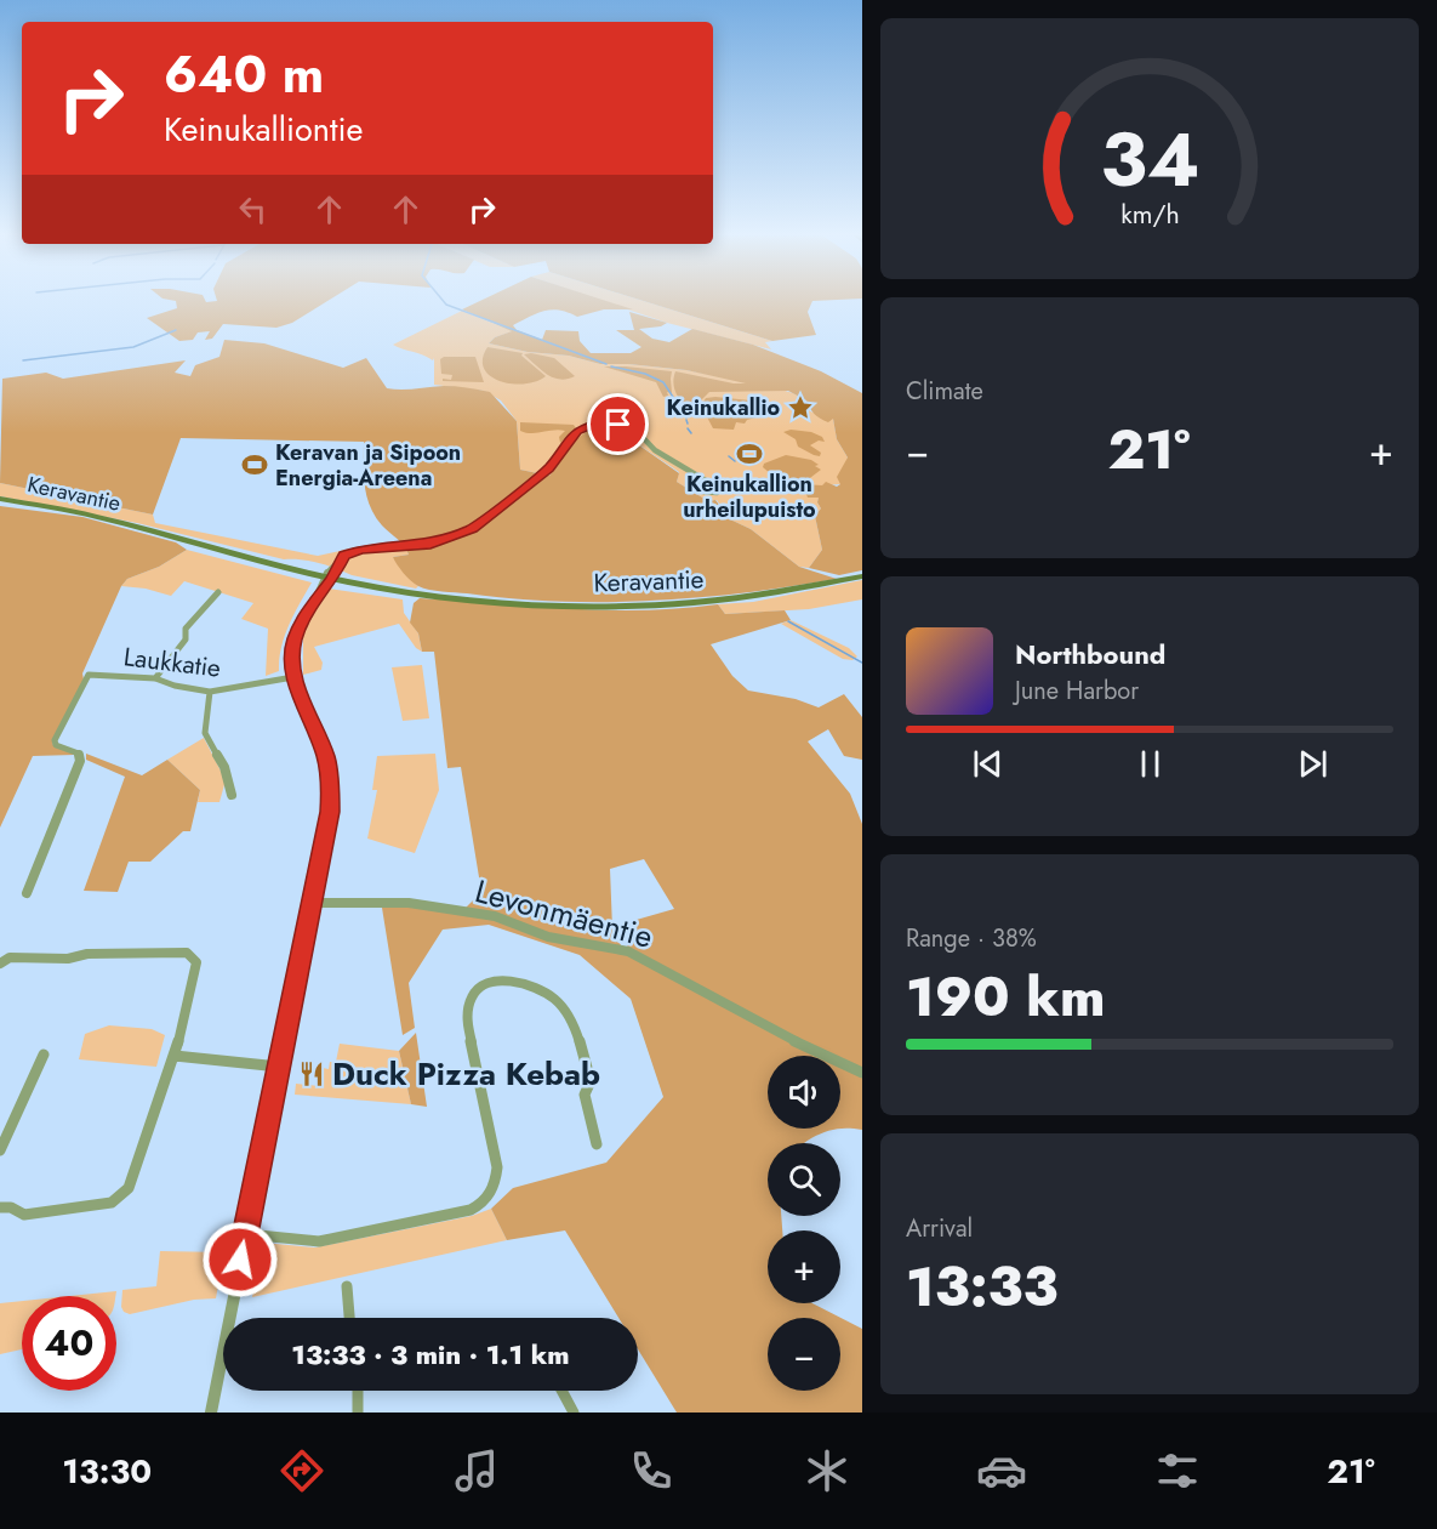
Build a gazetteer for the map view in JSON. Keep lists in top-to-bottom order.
{
  "streets": {
    "main road": ["Keravantie"],
    "street": ["Laukkatie", "Levonmäentie"]
  },
  "places": {
    "place": ["Keinukallio"],
    "sports": ["Keinukallion urheilupuisto", "Keravan ja Sipoon Energia-Areena"],
    "restaurant": ["Duck Pizza Kebab"]
  },
  "page": {
    "turn": ["640 m", "Keinukalliontie"],
    "tile": [
      "Climate",
      ["Range · 38%", "190 km"],
      ["Arrival", "13:33"]
    ],
    "heat": ["−", "21°", "+"],
    "song": ["Northbound", "June Harbor"],
    "map_buttons": ["+", "−"],
    "limit": "40",
    "trip": "13:33 · 3 min · 1.1 km",
    "tabs": ["13:30", "21°"],
    "gauge": ["34", "km/h"]
  }
}
